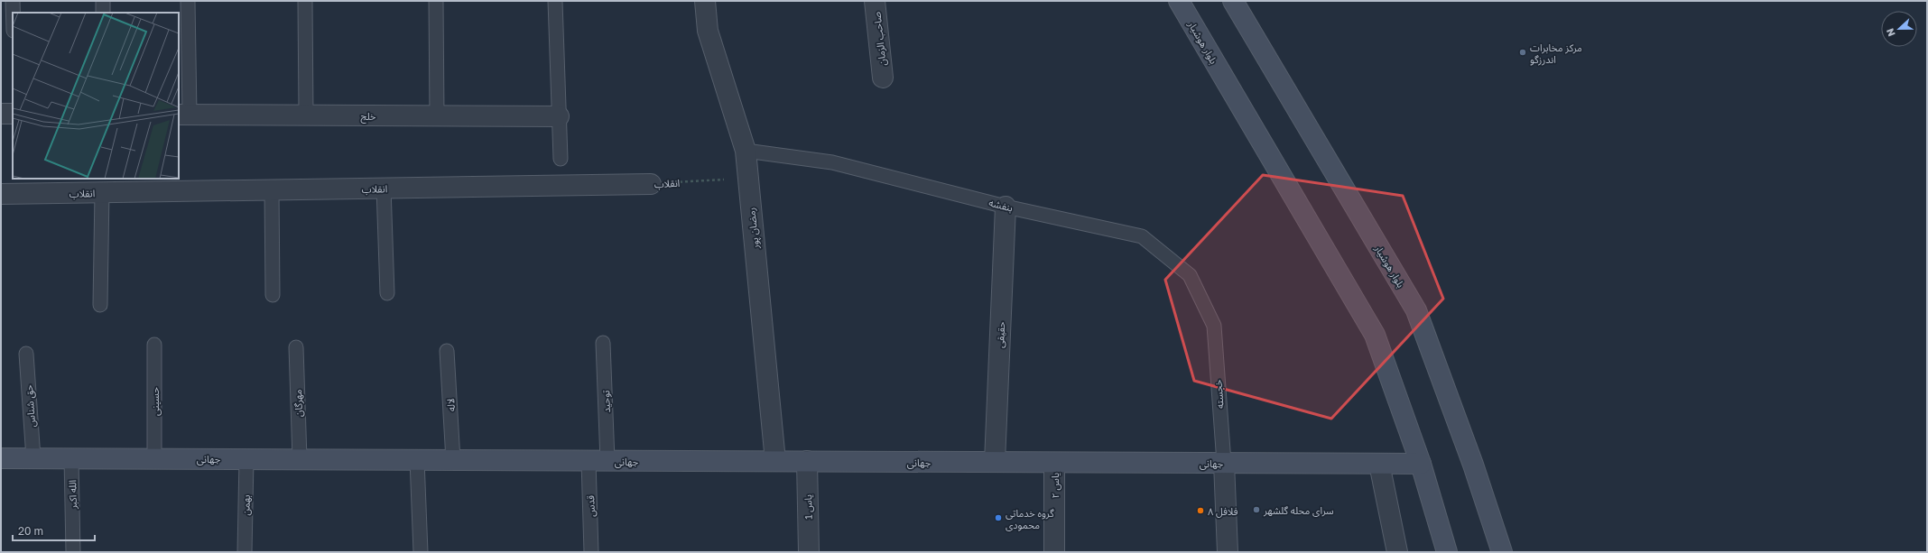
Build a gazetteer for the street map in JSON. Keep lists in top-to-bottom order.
{
  "streets": {
    "street": [
      "صاحب الزمان",
      "بلوار هوشیار",
      "خلج",
      "انقلاب",
      "رمضان پور",
      "حقیقی",
      "جهانی",
      "یاس ۲",
      "یاس 1"
    ],
    "lane": [
      "بنفشه",
      "خجسته",
      "حسینی",
      "توحید",
      "مهرگان",
      "لاله",
      "حق شناس",
      "الله اکبر",
      "بهمن",
      "قدس"
    ]
  },
  "crossings": [
    ["بلوار هوشیار", "جهانی"],
    ["انقلاب", "رمضان پور"],
    ["بنفشه", "رمضان پور"],
    ["بنفشه", "حقیقی"],
    ["بنفشه", "خجسته"],
    ["رمضان پور", "جهانی"],
    ["حقیقی", "جهانی"],
    ["خجسته", "جهانی"],
    ["حسینی", "جهانی"],
    ["توحید", "جهانی"],
    ["توحید", "قدس"],
    ["مهرگان", "جهانی"],
    ["لاله", "جهانی"],
    ["حق شناس", "جهانی"],
    ["جهانی", "یاس ۲"],
    ["جهانی", "الله اکبر"],
    ["جهانی", "بهمن"],
    ["جهانی", "قدس"],
    ["جهانی", "یاس 1"]
  ],
  "places": [
    "مرکز مخابرات اندرزگو",
    "سرای محله گلشهر",
    "فلافل ۸",
    "گروه خدماتی محمودی"
  ],
  "scale_bar": "20 m",
  "north": "left"
}
